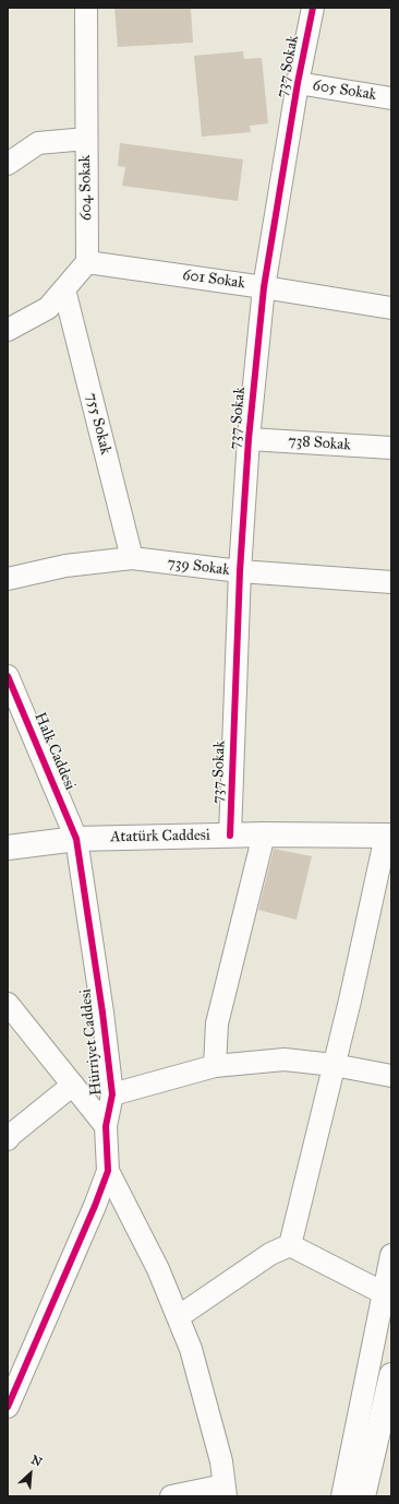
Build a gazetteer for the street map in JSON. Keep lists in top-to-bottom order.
{
  "streets": {
    "main road": ["Atatürk Caddesi"],
    "street": [
      "737 Sokak",
      "605 Sokak",
      "604 Sokak",
      "601 Sokak",
      "755 Sokak",
      "738 Sokak",
      "739 Sokak",
      "Halk Caddesi",
      "Hürriyet Caddesi"
    ]
  },
  "crossings": [
    ["737 Sokak", "605 Sokak"],
    ["737 Sokak", "601 Sokak"],
    ["737 Sokak", "738 Sokak"],
    ["737 Sokak", "739 Sokak"],
    ["737 Sokak", "Atatürk Caddesi"],
    ["604 Sokak", "601 Sokak"],
    ["755 Sokak", "739 Sokak"],
    ["Halk Caddesi", "Atatürk Caddesi"],
    ["Halk Caddesi", "Hürriyet Caddesi"],
    ["Atatürk Caddesi", "Hürriyet Caddesi"]
  ],
  "north": "top right"
}
